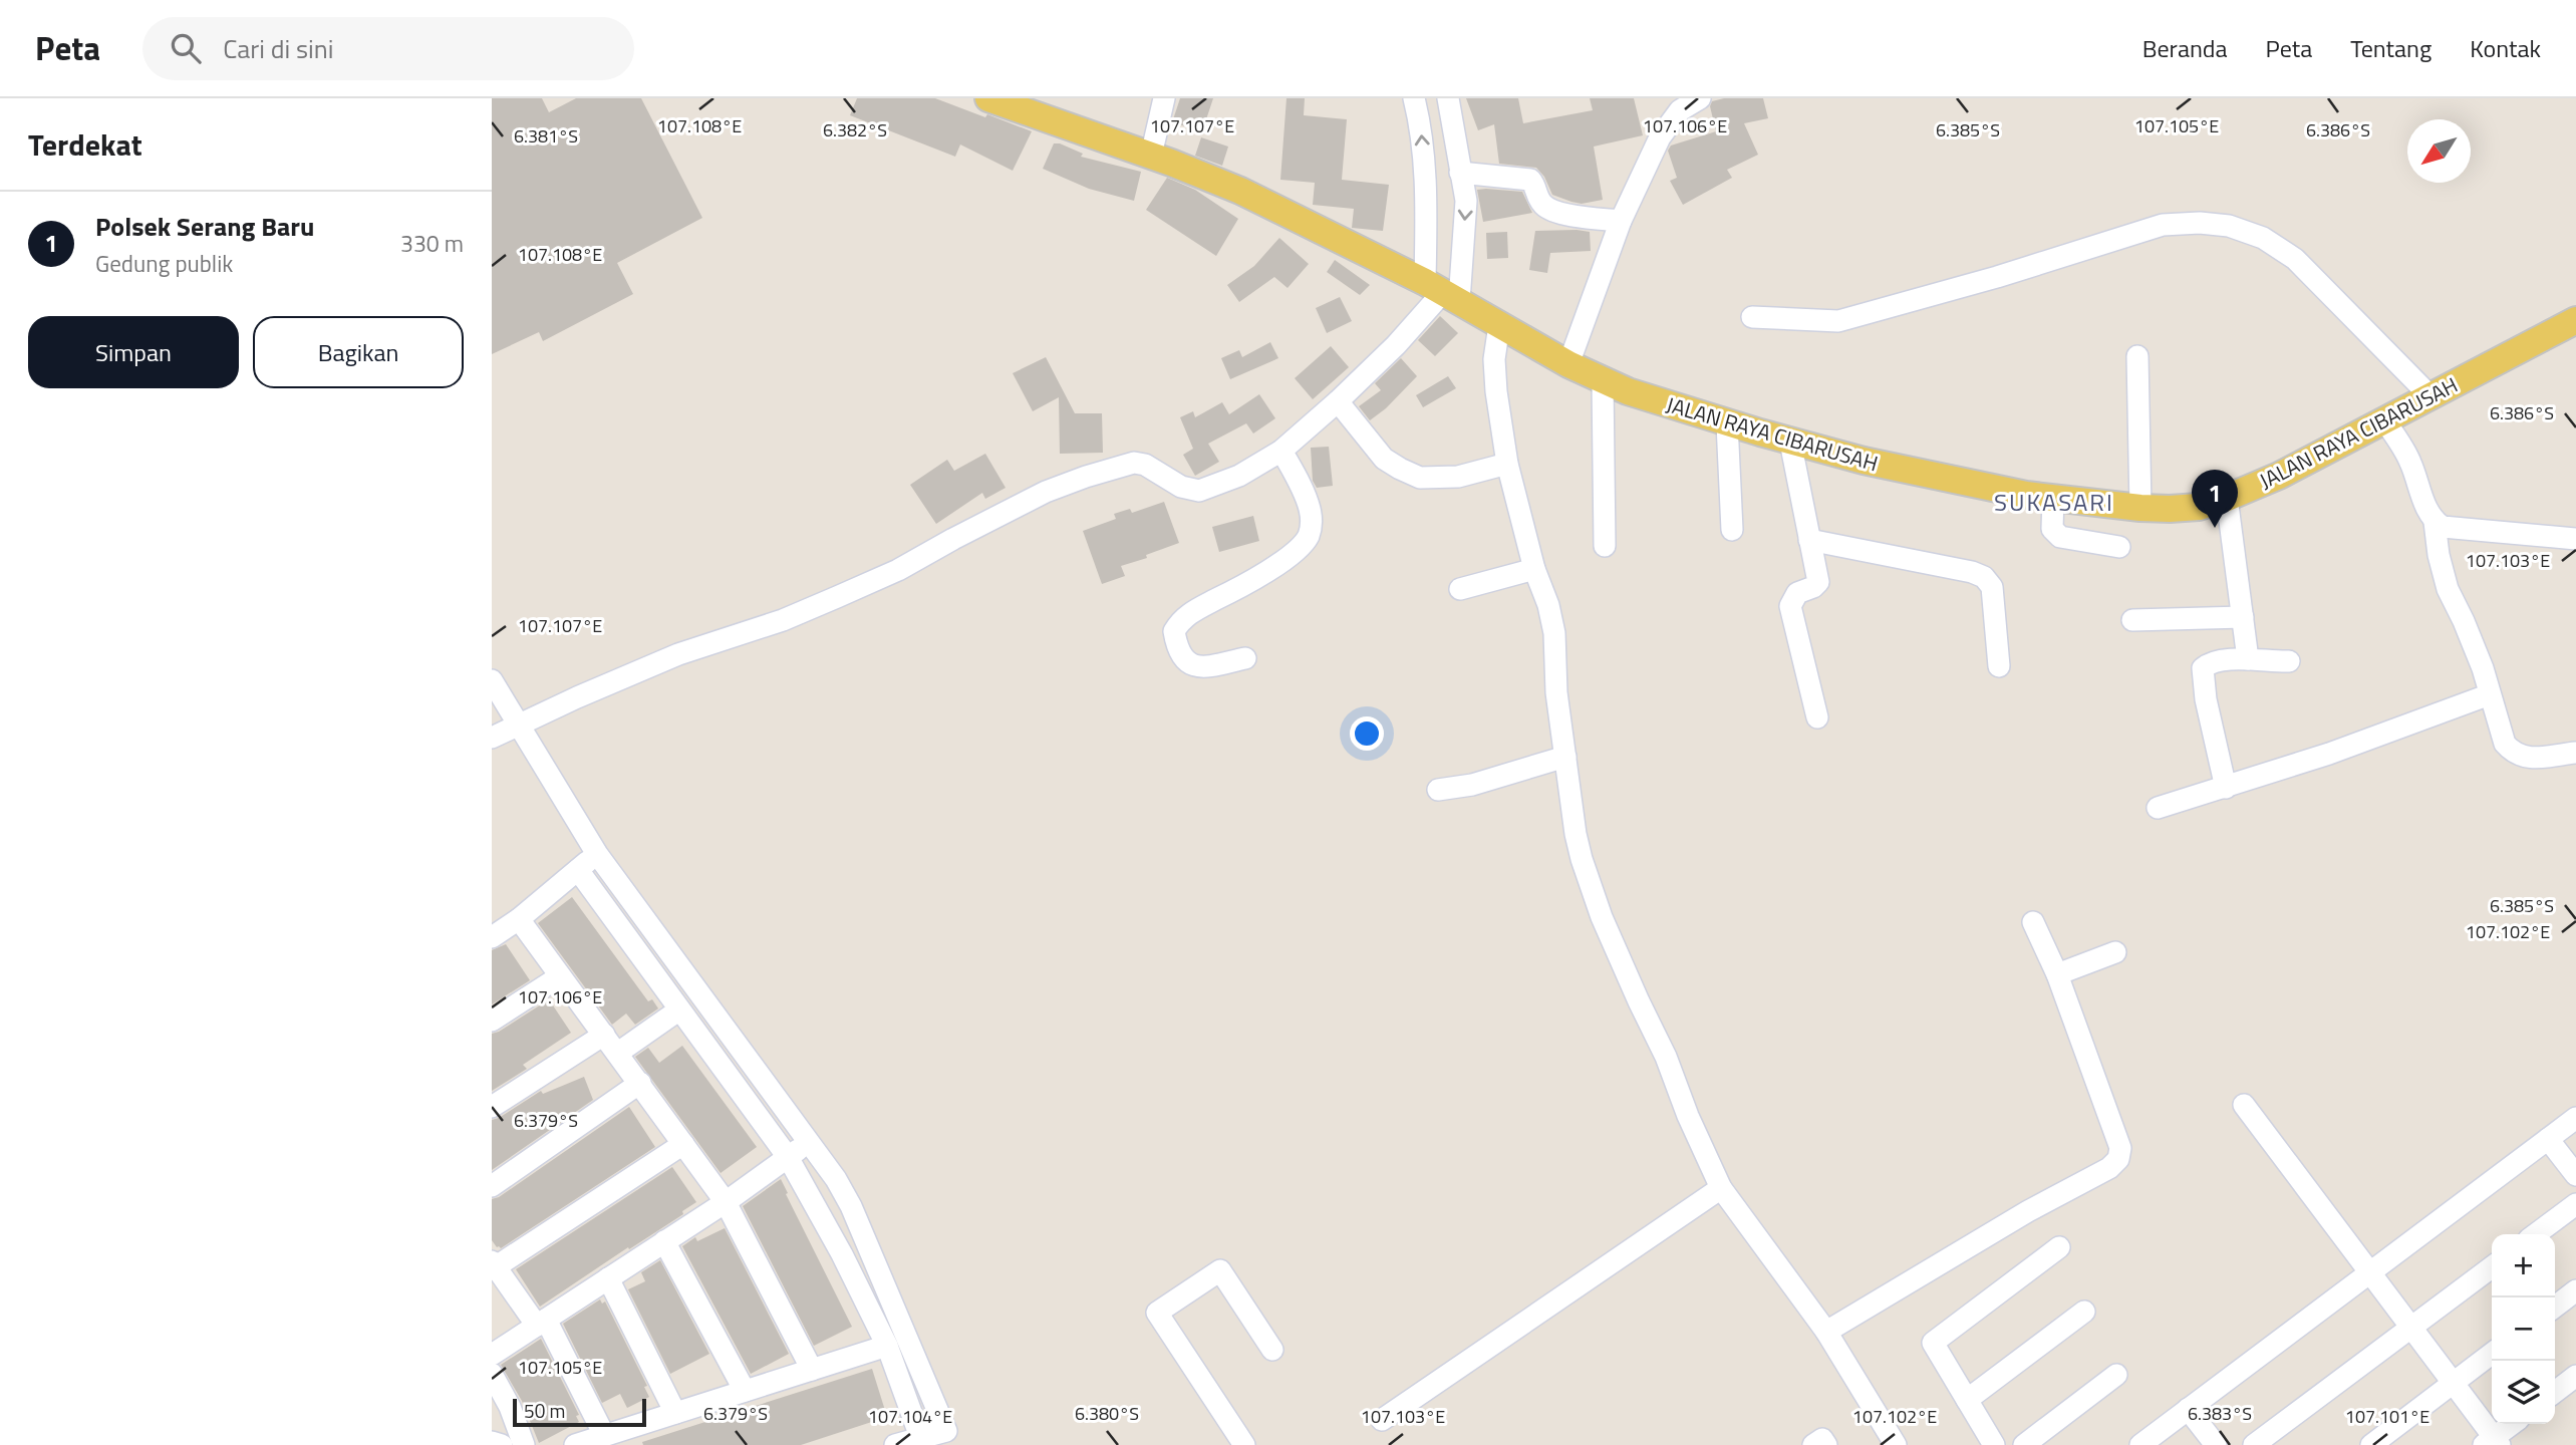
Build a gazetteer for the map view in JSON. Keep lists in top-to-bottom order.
{
  "streets": {
    "main road": ["JALAN RAYA CIBARUSAH"]
  },
  "districts": ["SUKASARI"],
  "scale_bar": "50 m",
  "north": "bottom left",
  "page": {
    "header": "Peta",
    "search": "Cari di sini",
    "nav": [
      "Beranda",
      "Peta",
      "Tentang",
      "Kontak"
    ],
    "heading": "Terdekat",
    "list": [
      {
        "mark": "1",
        "name": "Polsek Serang Baru",
        "note": "Gedung publik",
        "value": "330 m"
      }
    ],
    "buttons": ["Simpan", "Bagikan"],
    "pins": "1",
    "map_buttons": ["+", "−"],
    "scale": "50 m"
  },
  "coordinates": [
    "107.108°E",
    "107.107°E",
    "107.106°E",
    "107.105°E",
    "6.382°S",
    "6.385°S",
    "6.386°S",
    "6.381°S",
    "107.103°E",
    "107.102°E",
    "6.379°S",
    "6.380°S",
    "6.383°S",
    "107.104°E",
    "107.101°E"
  ]
}
